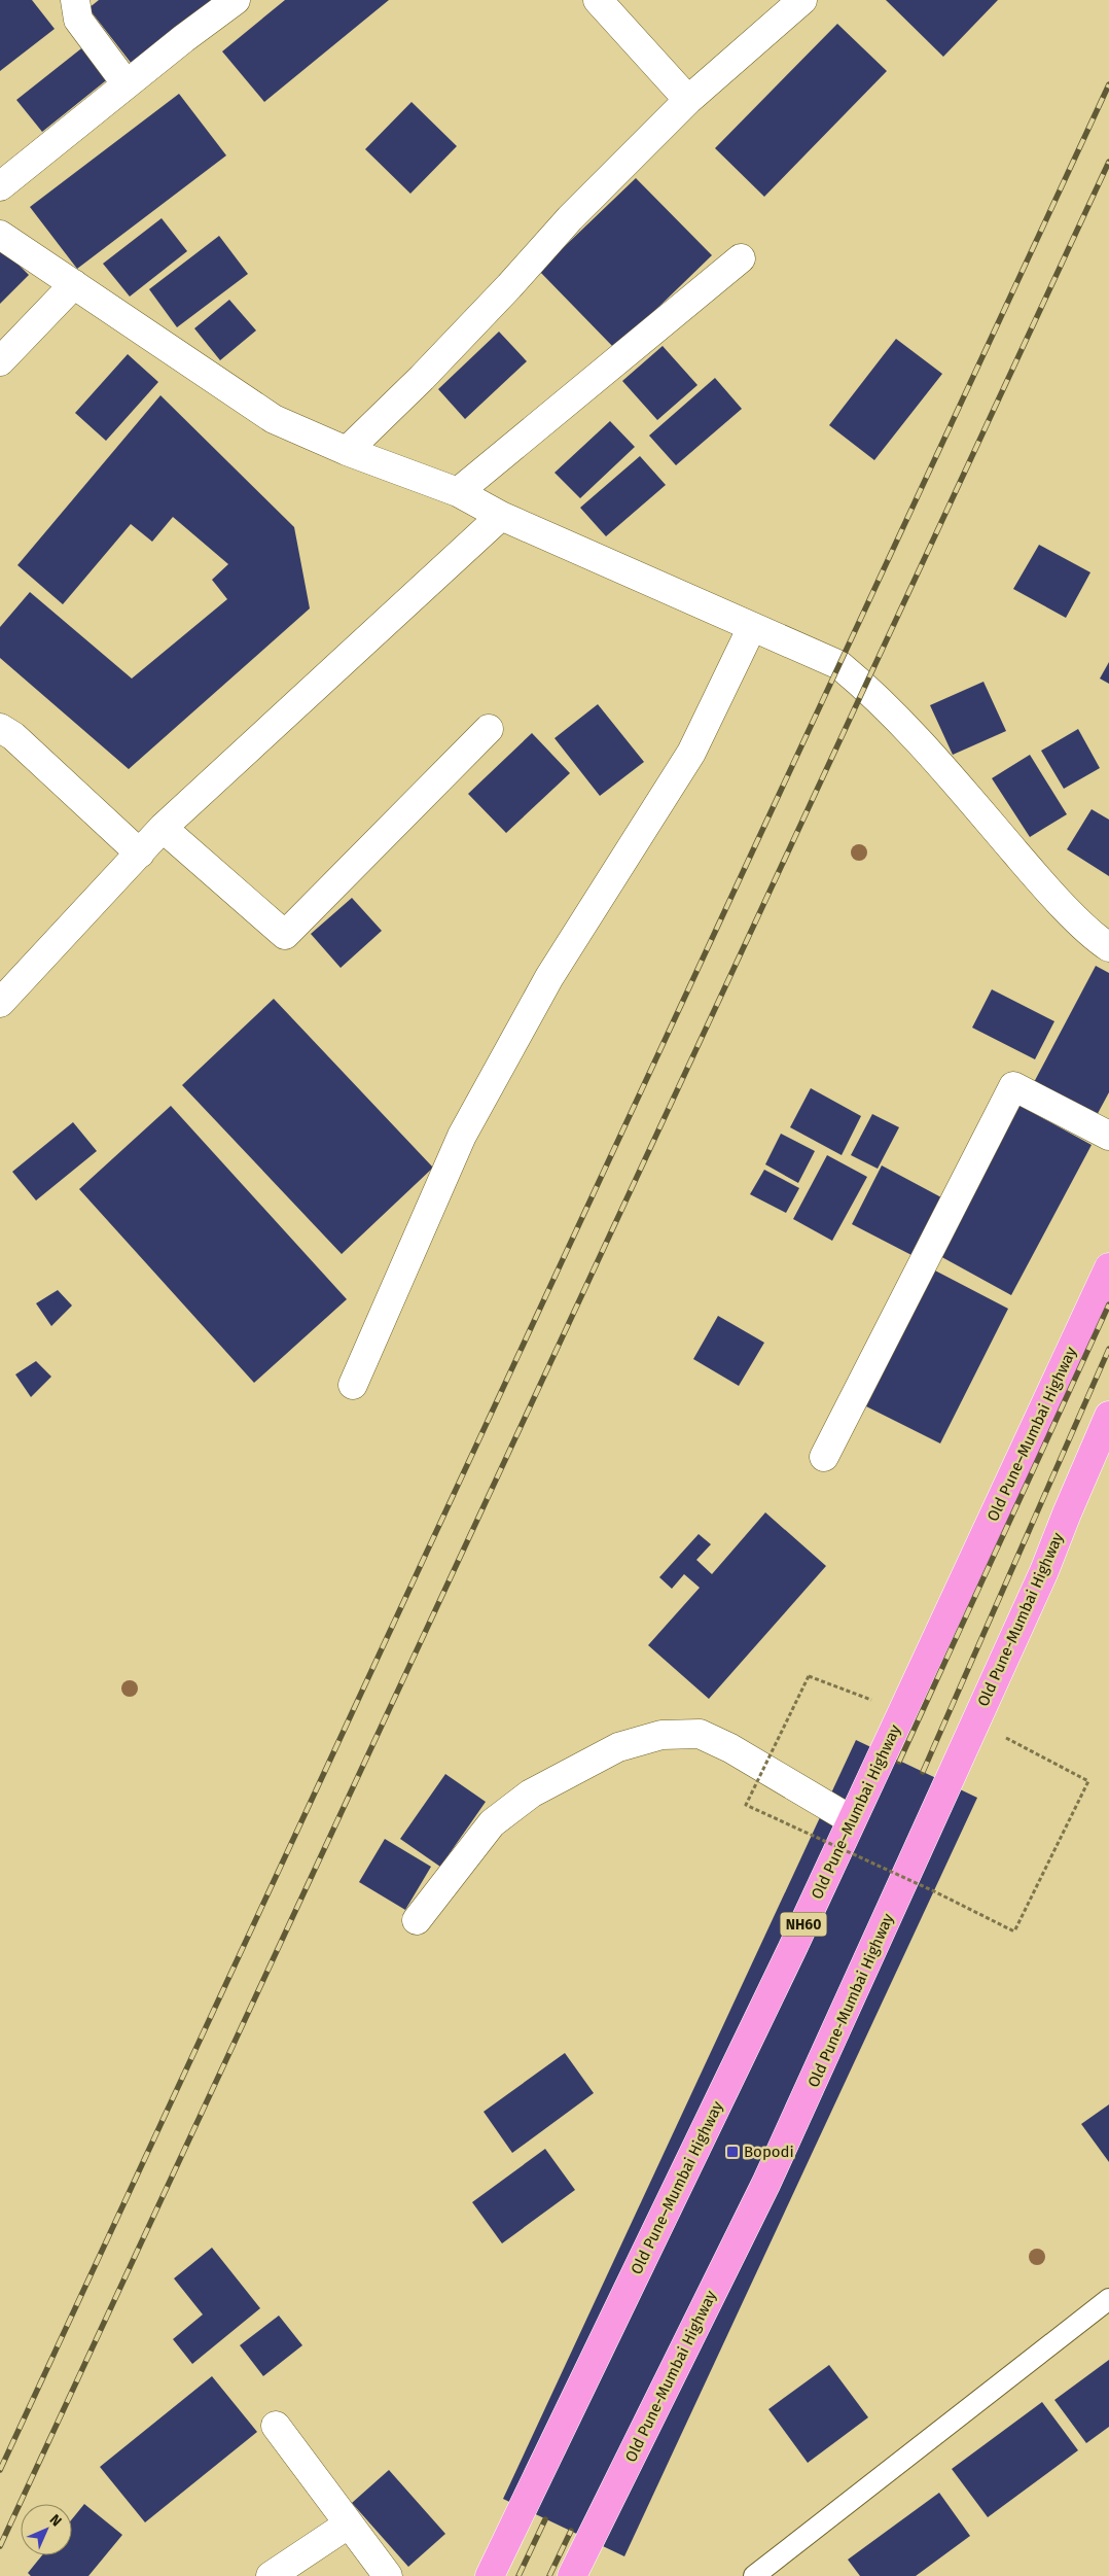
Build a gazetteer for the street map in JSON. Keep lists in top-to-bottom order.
{
  "streets": {
    "highway": ["Old Pune–Mumbai Highway", "Old Pune-Mumbai Highway", "NH60"]
  },
  "places": {
    "transit": ["Bopodi"]
  },
  "north": "top right"
}
